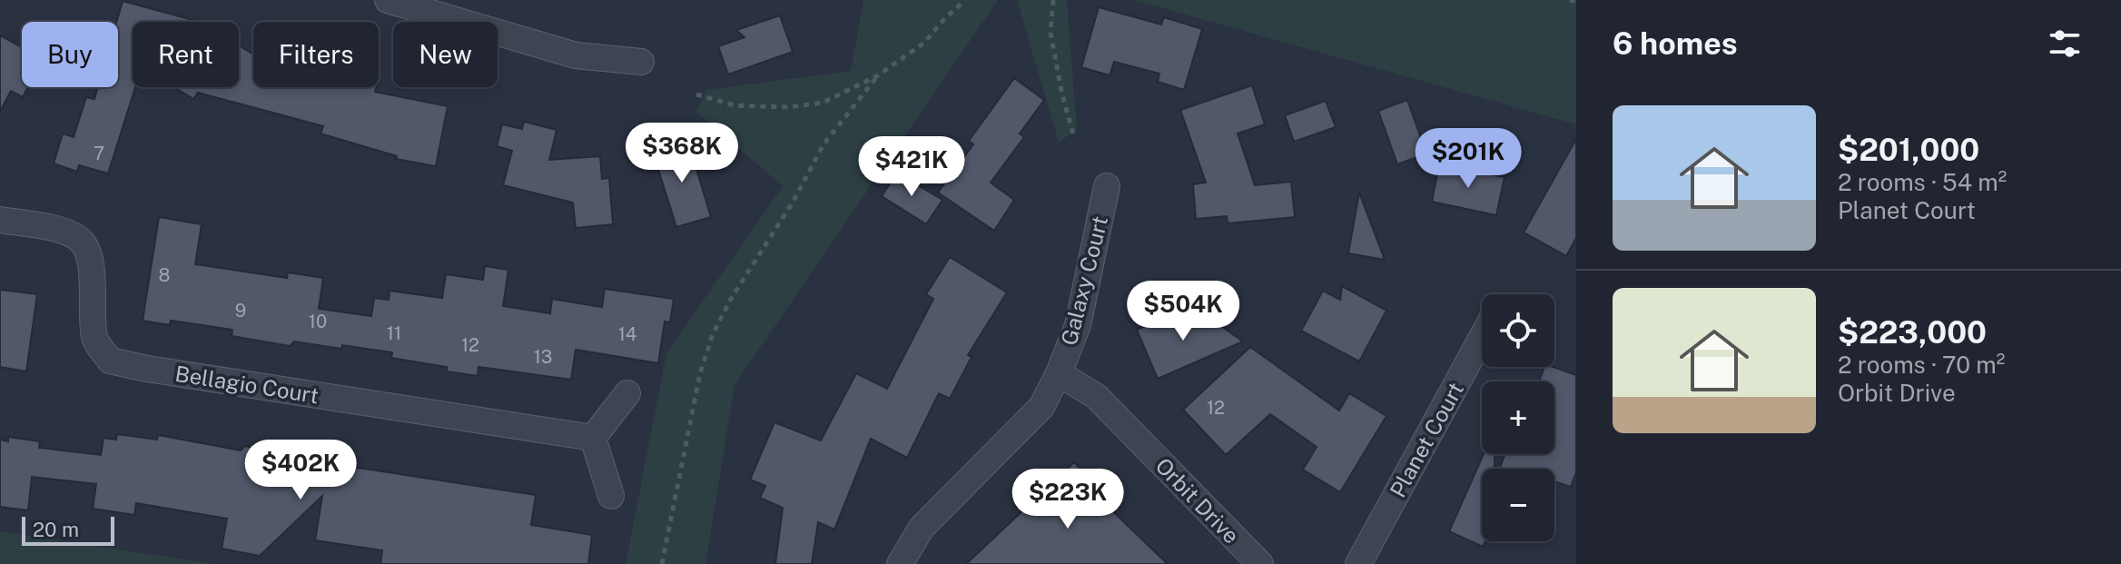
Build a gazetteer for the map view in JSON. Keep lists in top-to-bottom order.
{
  "streets": {
    "street": [
      "Galaxy Court",
      "Bellagio Court",
      "Planet Court",
      "Orbit Drive"
    ]
  },
  "crossings": [
    ["Galaxy Court", "Orbit Drive"]
  ],
  "house_numbers": [
    "7",
    "8",
    "9",
    "10",
    "11",
    "14",
    "12",
    "13",
    "12"
  ],
  "scale_bar": "20 m",
  "page": {
    "heading": "6 homes",
    "chip": [
      "Buy",
      "Rent",
      "Filters",
      "New"
    ],
    "list": [
      {
        "name": "$201,000",
        "note": "2 rooms · 54 m² · Planet Court"
      },
      {
        "name": "$223,000",
        "note": "2 rooms · 70 m² · Orbit Drive"
      }
    ],
    "price": [
      "$368K",
      "$201K",
      "$421K",
      "$504K",
      "$402K",
      "$223K"
    ],
    "map_buttons": ["+", "−"],
    "scale": "20 m"
  }
}
